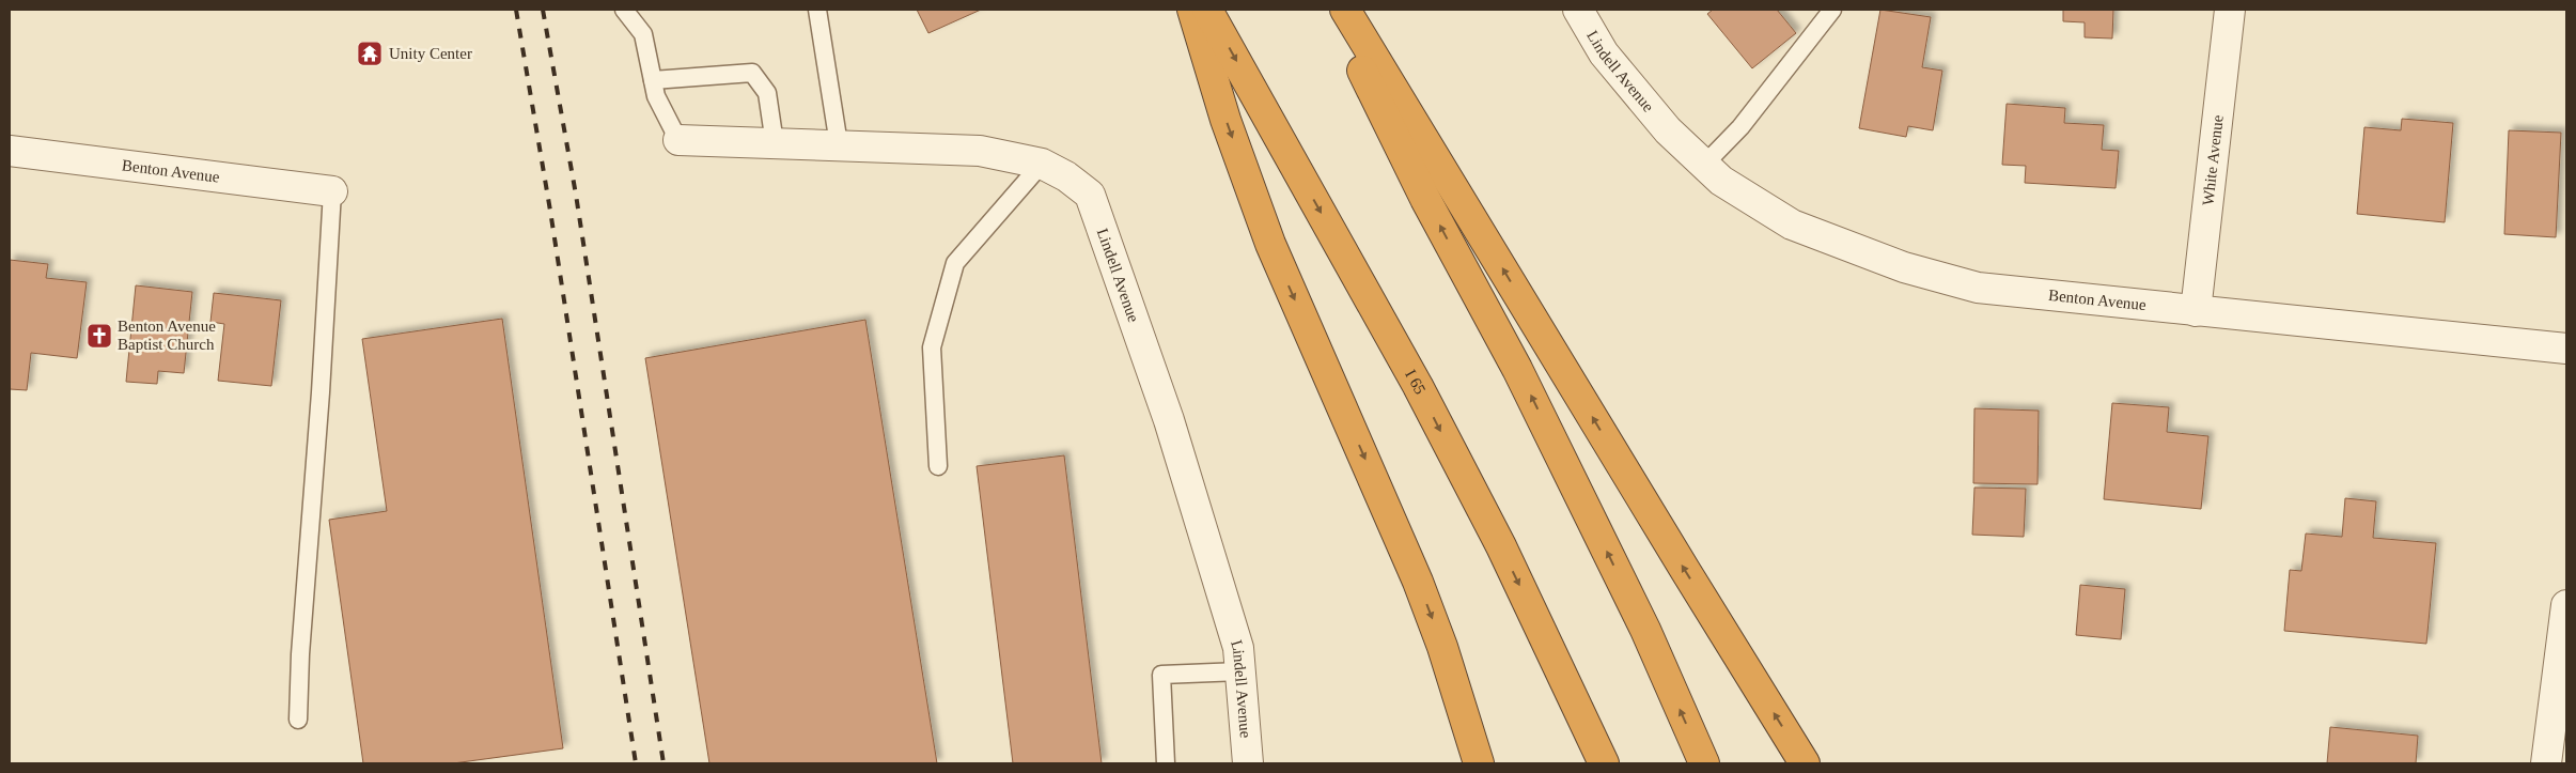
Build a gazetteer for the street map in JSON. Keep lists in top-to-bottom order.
{
  "streets": {
    "highway": ["I 65"],
    "street": ["Lindell Avenue", "White Avenue", "Benton Avenue"]
  },
  "crossings": [
    ["Lindell Avenue", "Benton Avenue"],
    ["White Avenue", "Benton Avenue"]
  ],
  "places": {
    "temple": ["Unity Center"],
    "church": ["Benton Avenue Baptist Church"]
  }
}
